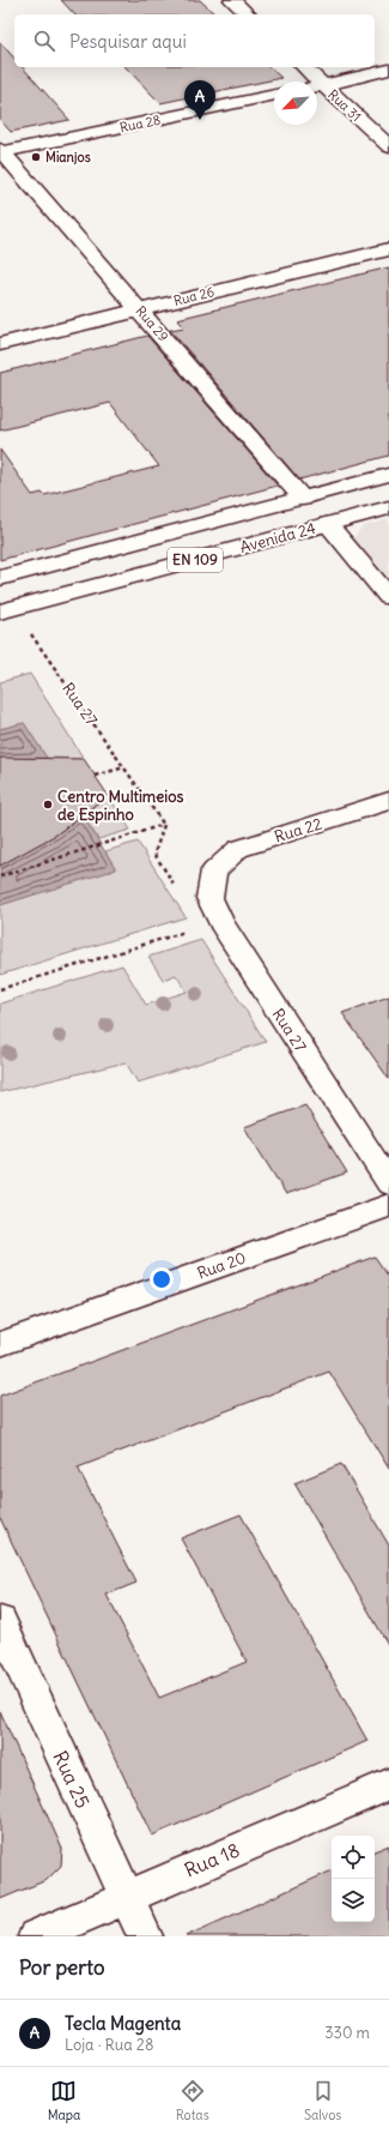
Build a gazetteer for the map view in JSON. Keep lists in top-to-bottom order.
{
  "streets": {
    "street": [
      "Rua 31",
      "Rua 28",
      "Rua 26",
      "Rua 29",
      "Avenida 24",
      "EN 109",
      "Rua 27",
      "Rua 22",
      "Rua 20",
      "Rua 25",
      "Rua 18"
    ]
  },
  "crossings": [
    ["Rua 28", "Rua 29"],
    ["Rua 26", "Rua 29"],
    ["Rua 29", "Avenida 24"],
    ["Avenida 24", "Rua 27"],
    ["Rua 27", "Rua 22"],
    ["Rua 25", "Rua 18"]
  ],
  "places": ["Mianjos", "Centro Multimeios de Espinho"],
  "north": "bottom left",
  "page": {
    "search": "Pesquisar aqui",
    "pins": "A",
    "heading": "Por perto",
    "list": [
      {
        "mark": "A",
        "name": "Tecla Magenta",
        "note": "Loja · Rua 28",
        "value": "330 m"
      }
    ],
    "nav": ["Mapa", "Rotas", "Salvos"]
  }
}
